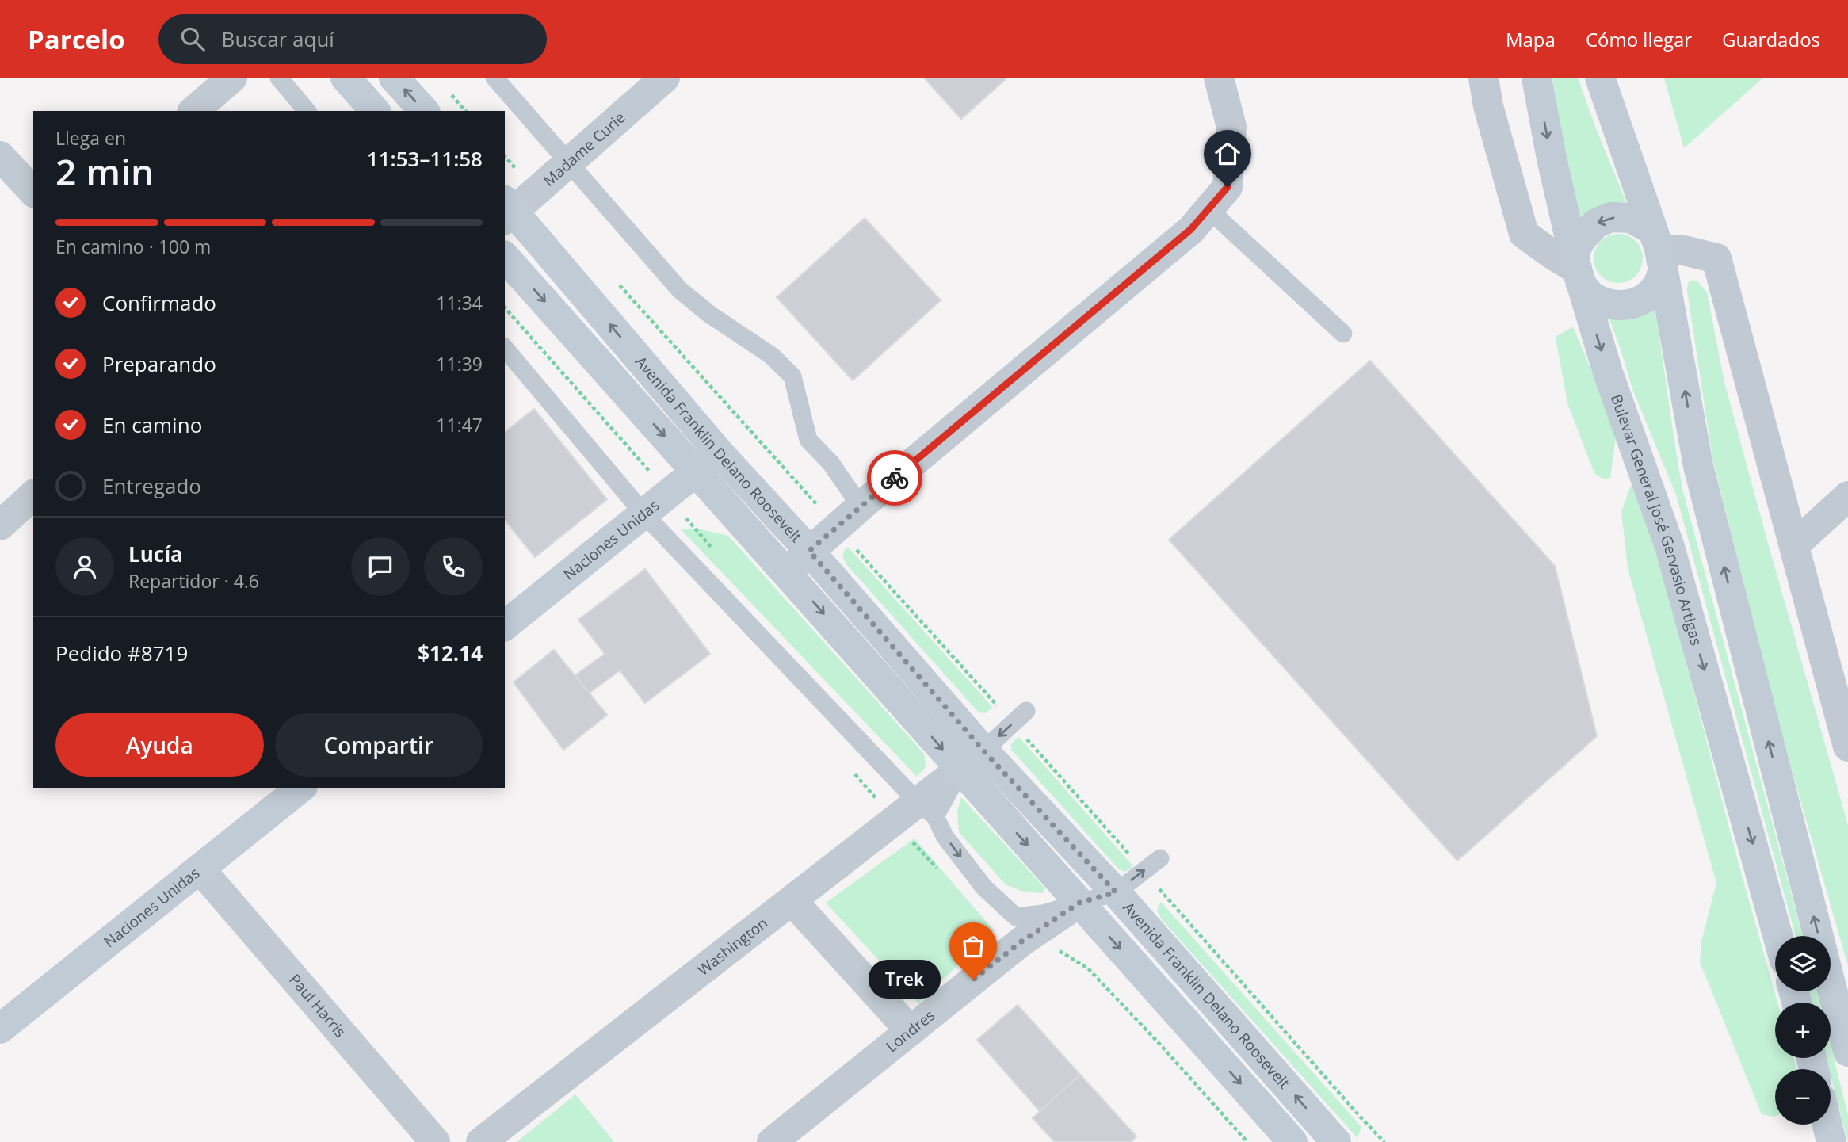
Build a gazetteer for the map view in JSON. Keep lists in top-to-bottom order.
{
  "streets": {
    "main road": ["Avenida Franklin Delano Roosevelt", "Bulevar General José Gervasio Artigas", "Naciones Unidas"],
    "street": [
      "Madame Curie",
      "Washington",
      "Paul Harris",
      "Londres"
    ]
  },
  "crossings": [
    ["Madame Curie", "Avenida Franklin Delano Roosevelt"],
    ["Avenida Franklin Delano Roosevelt", "Naciones Unidas"],
    ["Avenida Franklin Delano Roosevelt", "Washington"],
    ["Avenida Franklin Delano Roosevelt", "Londres"],
    ["Naciones Unidas", "Paul Harris"]
  ],
  "places": ["Trek"],
  "page": {
    "header": "Parcelo",
    "search": "Buscar aquí",
    "nav": ["Mapa", "Cómo llegar", "Guardados"],
    "heading": ["2 min", "Llega en", "11:53–11:58"],
    "panel": [
      "Lucía",
      "Repartidor · 4.6",
      "Pedido #8719",
      "$12.14"
    ],
    "bar": "En camino · 100 m",
    "list": [
      ["Confirmado", "11:34"],
      ["Preparando", "11:39"],
      ["En camino", "11:47"],
      "Entregado"
    ],
    "buttons": ["Ayuda", "Compartir"],
    "map_buttons": ["+", "−"],
    "bubble": "Trek"
  }
}
